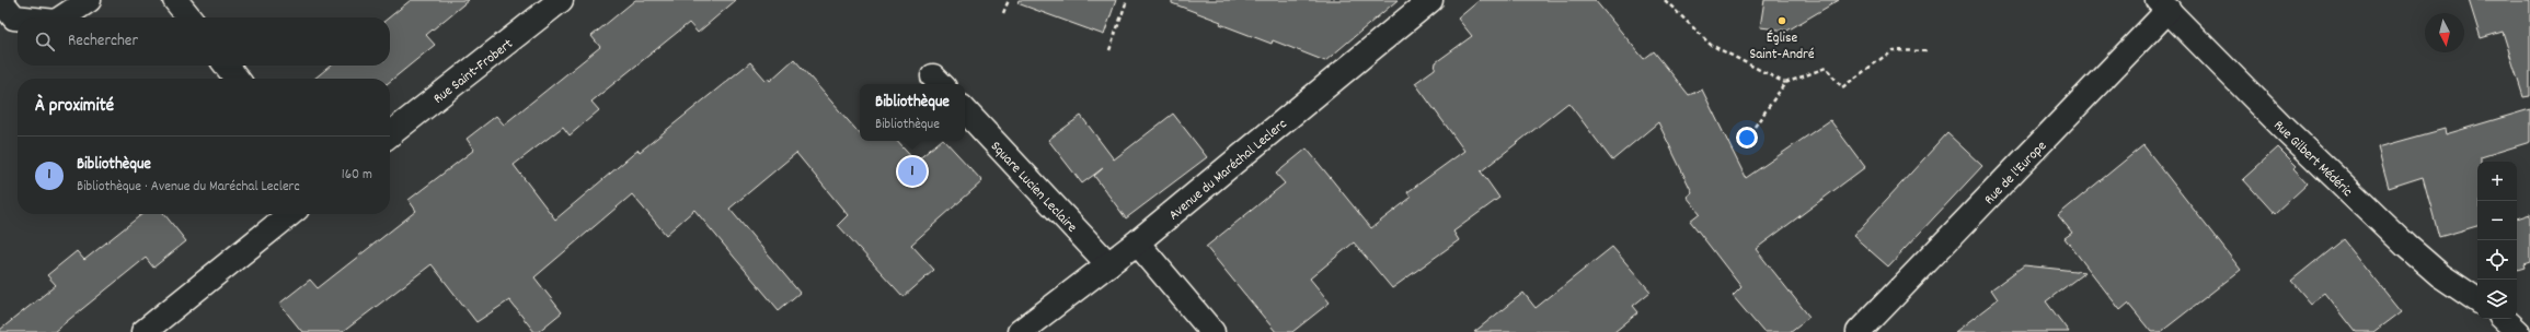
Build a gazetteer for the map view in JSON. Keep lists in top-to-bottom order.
{
  "streets": {
    "street": [
      "Rue Saint-Frobert",
      "Rue Gilbert Médéric",
      "Avenue du Maréchal Leclerc",
      "Rue de l'Europe",
      "Square Lucien Leclaire"
    ]
  },
  "crossings": [
    ["Rue Gilbert Médéric", "Rue de l'Europe"],
    ["Avenue du Maréchal Leclerc", "Square Lucien Leclaire"]
  ],
  "places": ["Église Saint-André"],
  "north": "bottom",
  "page": {
    "search": "Rechercher",
    "heading": "À proximité",
    "popup": ["Bibliothèque", "Bibliothèque"],
    "list": [
      {
        "mark": "1",
        "name": "Bibliothèque",
        "note": "Bibliothèque · Avenue du Maréchal Leclerc",
        "value": "160 m"
      }
    ],
    "pins": "1",
    "map_buttons": ["+", "−"]
  }
}
